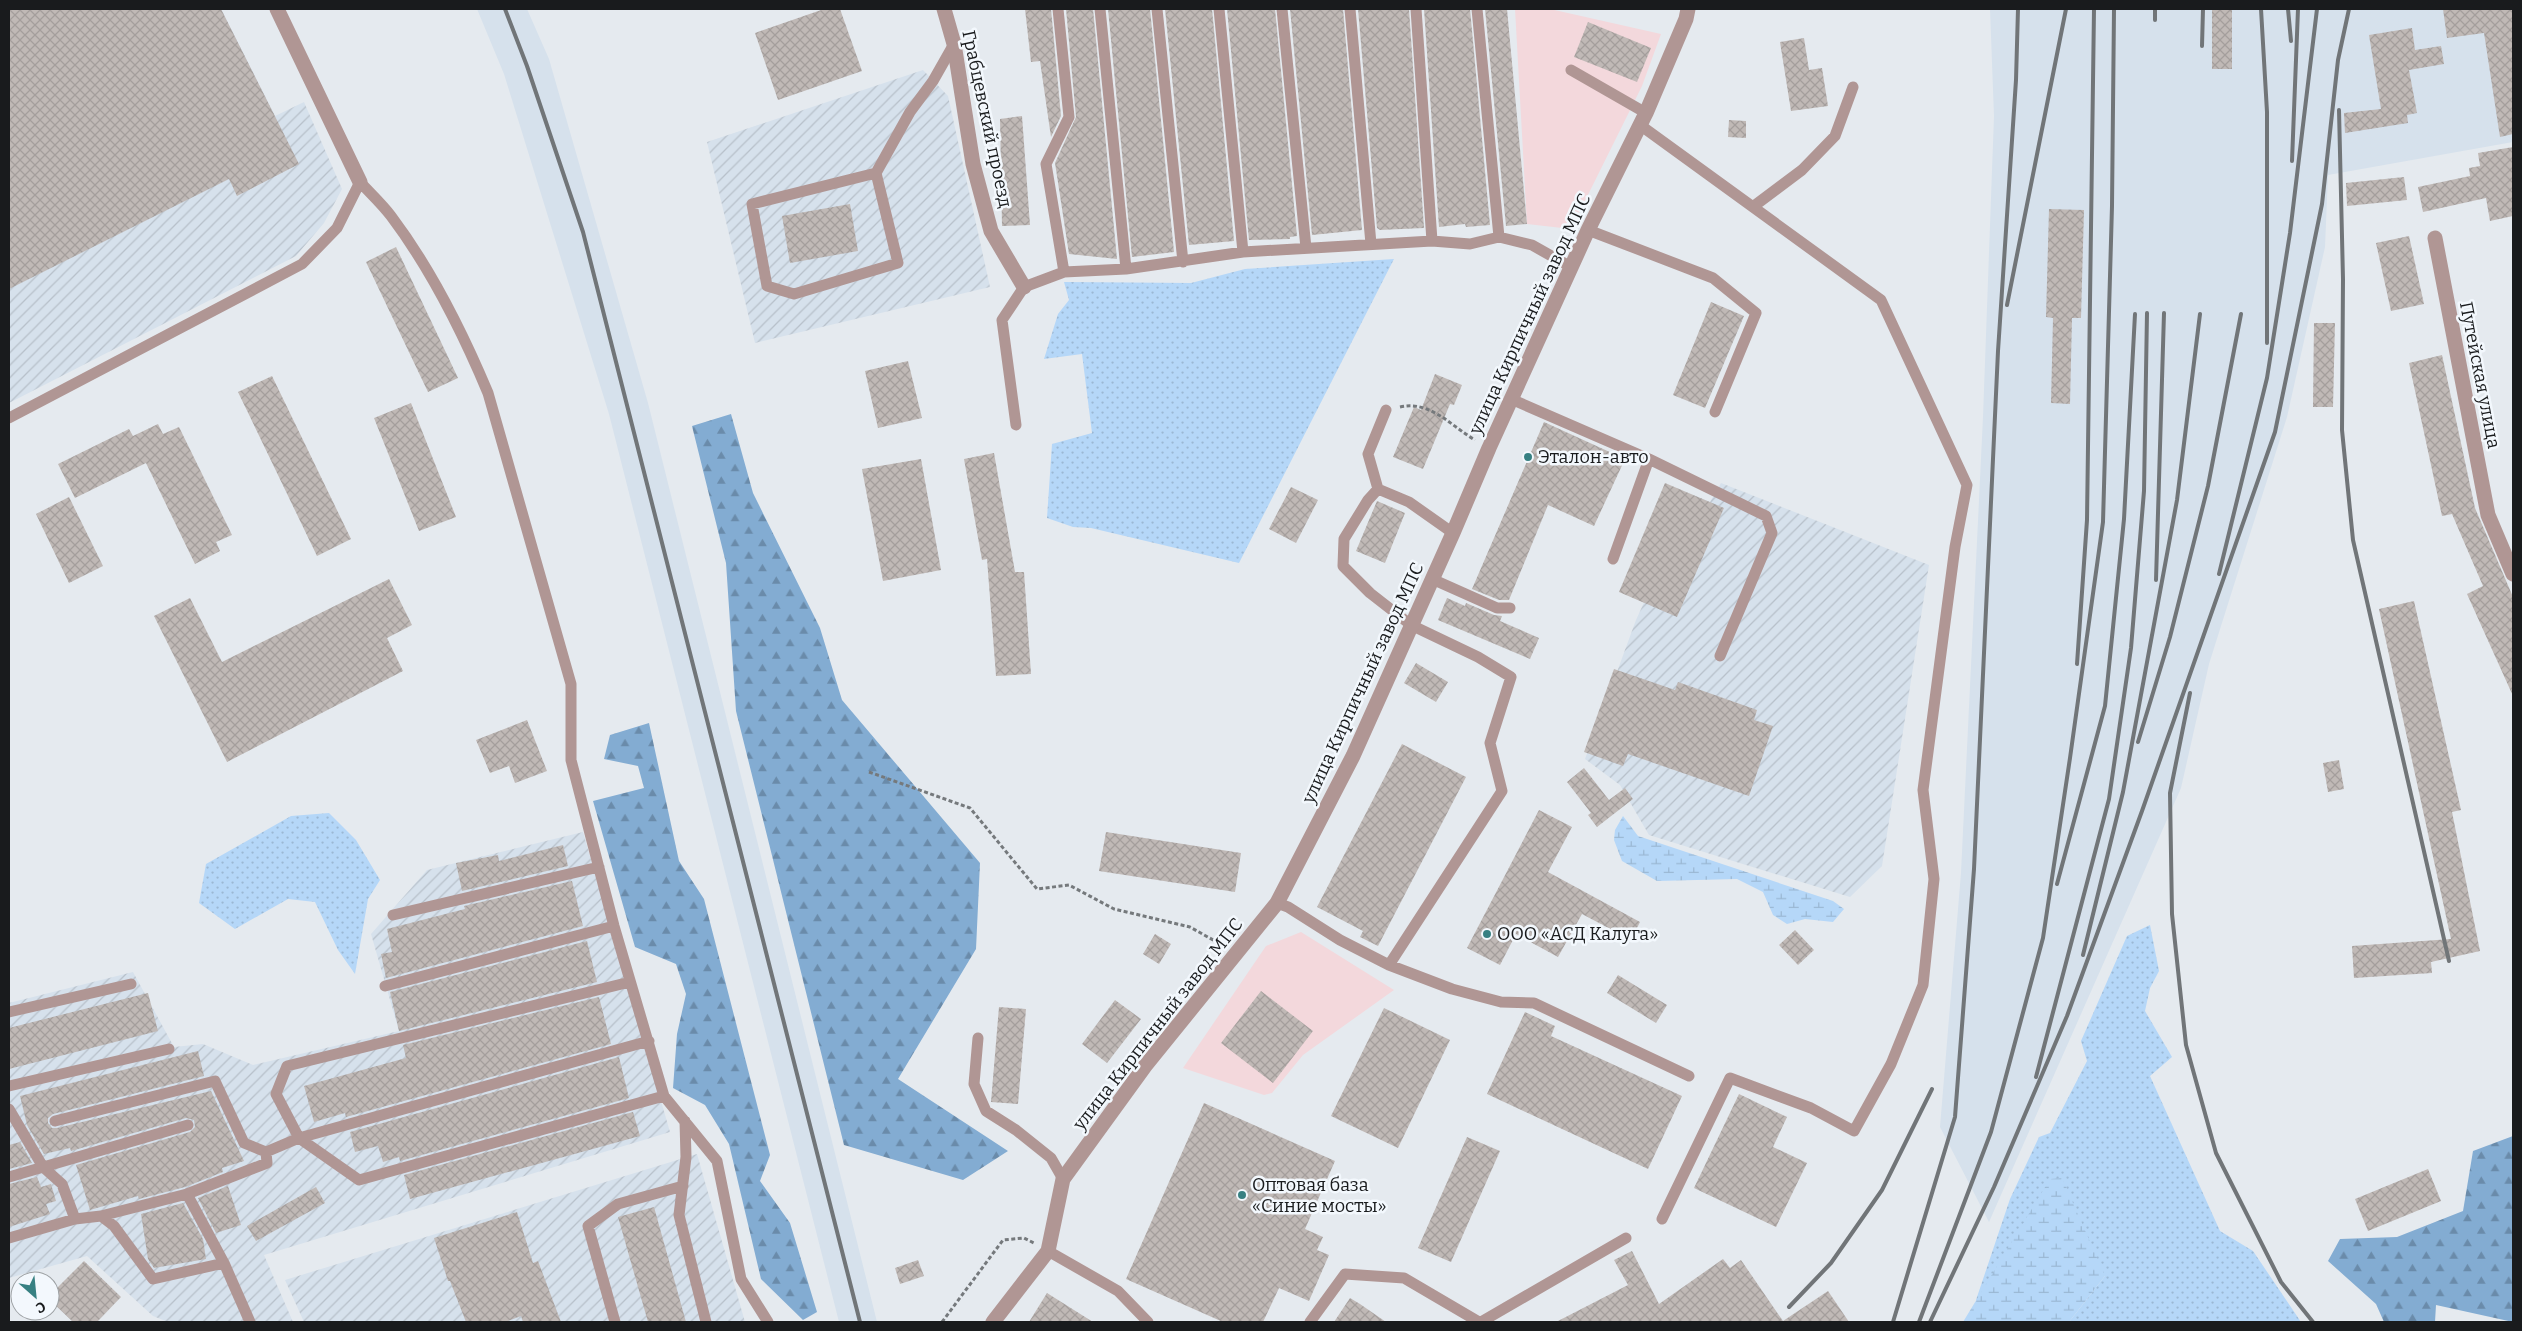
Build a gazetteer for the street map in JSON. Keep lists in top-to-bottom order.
{
  "streets": {
    "street": ["Грабцевский проезд", "улица Кирпичный завод МПС", "Путейская улица"]
  },
  "places": ["Эталон-авто", "ООО «АСД Калуга»", "Оптовая база «Синие мосты»"],
  "north": "bottom right"
}
